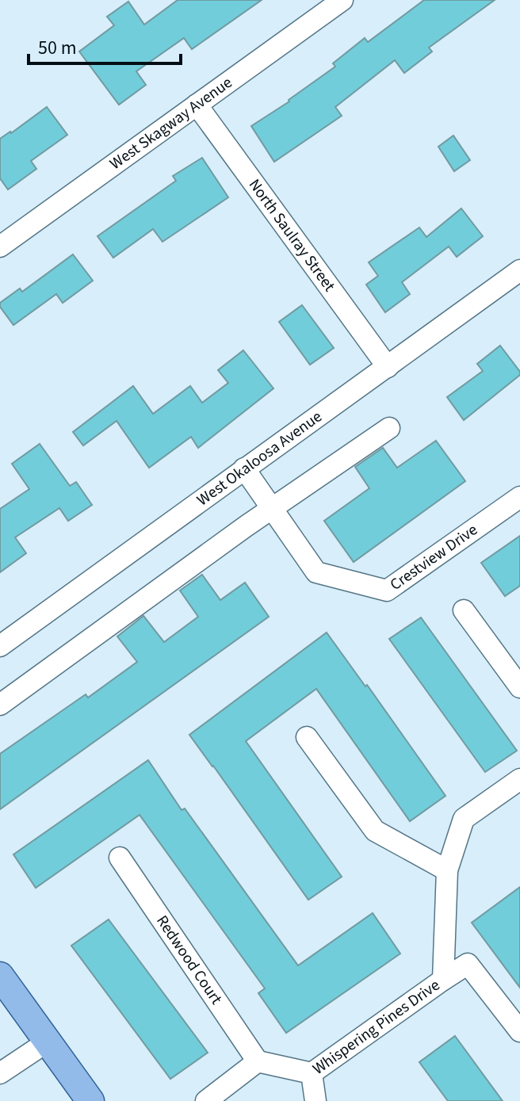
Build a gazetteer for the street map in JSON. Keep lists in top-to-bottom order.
{
  "streets": {
    "street": [
      "West Skagway Avenue",
      "North Saulray Street",
      "West Okaloosa Avenue",
      "Crestview Drive",
      "Redwood Court",
      "Whispering Pines Drive"
    ]
  },
  "crossings": [
    ["West Skagway Avenue", "North Saulray Street"],
    ["North Saulray Street", "West Okaloosa Avenue"],
    ["West Okaloosa Avenue", "Crestview Drive"],
    ["Redwood Court", "Whispering Pines Drive"]
  ],
  "scale_bar": "50 m"
}
